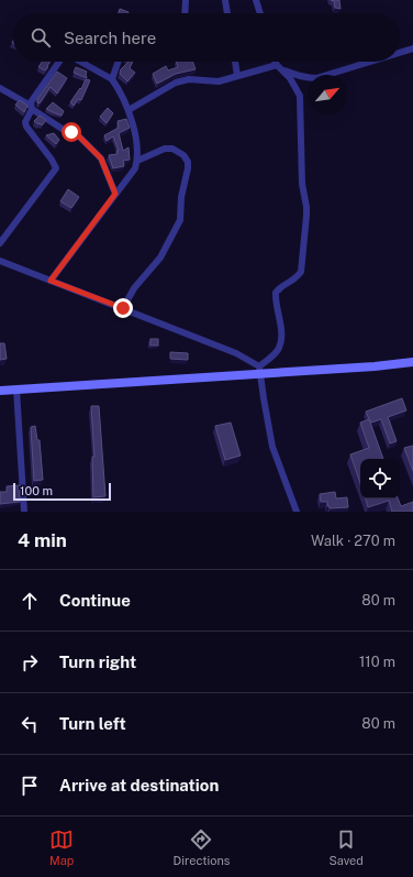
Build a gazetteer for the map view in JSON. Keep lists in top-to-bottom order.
{
  "scale_bar": "100 m",
  "north": "top right",
  "page": {
    "search": "Search here",
    "scale": "100 m",
    "heading": ["4 min", "Walk · 270 m"],
    "list": [
      ["Continue", "80 m"],
      ["Turn right", "110 m"],
      ["Turn left", "80 m"],
      "Arrive at destination"
    ],
    "nav": ["Map", "Directions", "Saved"]
  }
}
